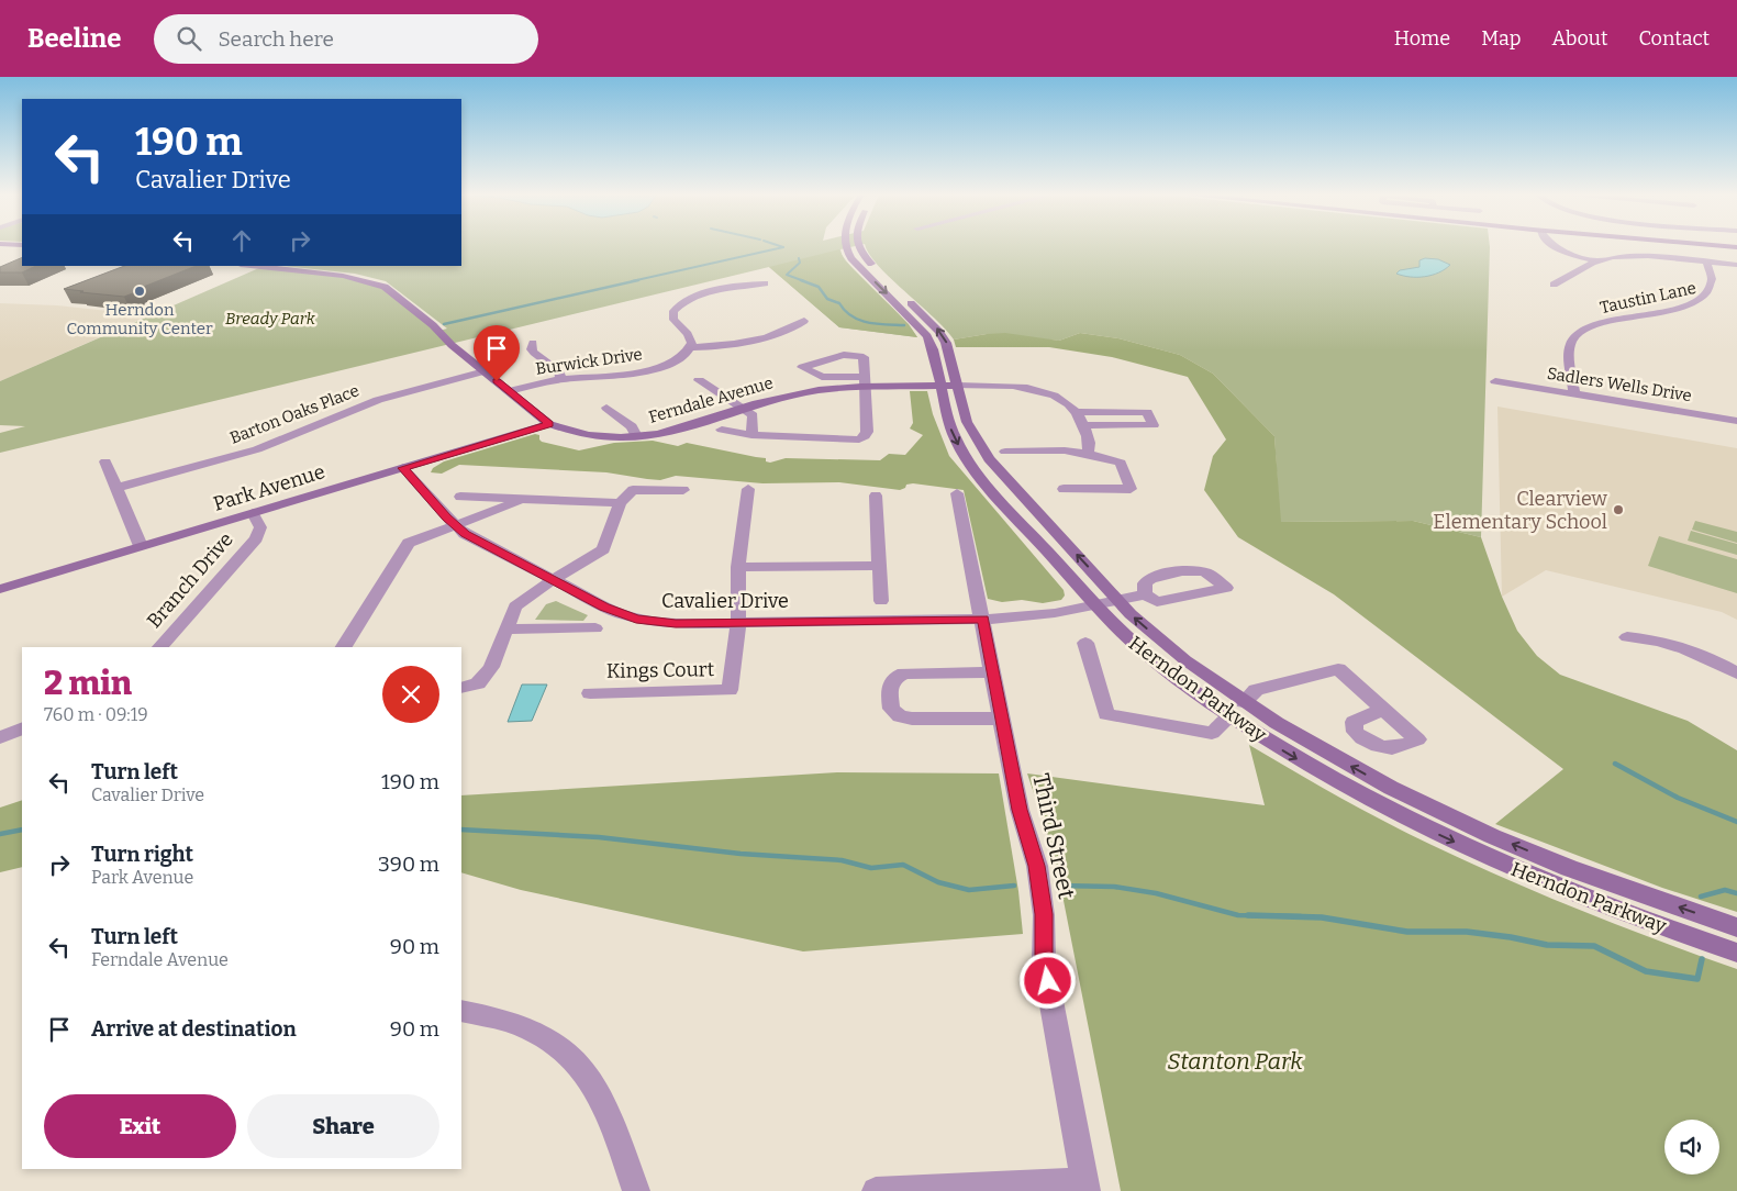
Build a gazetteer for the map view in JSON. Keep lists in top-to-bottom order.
{
  "streets": {
    "main road": ["Ferndale Avenue", "Park Avenue", "Herndon Parkway"],
    "street": [
      "Taustin Lane",
      "Burwick Drive",
      "Sadlers Wells Drive",
      "Barton Oaks Place",
      "Branch Drive",
      "Cavalier Drive",
      "Kings Court",
      "Third Street"
    ]
  },
  "crossings": [
    ["Taustin Lane", "Sadlers Wells Drive"],
    ["Burwick Drive", "Ferndale Avenue"],
    ["Ferndale Avenue", "Barton Oaks Place"],
    ["Ferndale Avenue", "Park Avenue"],
    ["Ferndale Avenue", "Herndon Parkway"],
    ["Park Avenue", "Branch Drive"],
    ["Park Avenue", "Cavalier Drive"],
    ["Cavalier Drive", "Kings Court"],
    ["Cavalier Drive", "Herndon Parkway"],
    ["Cavalier Drive", "Third Street"]
  ],
  "parks": ["Bready Park", "Stanton Park"],
  "places": ["Herndon Community Center", "Clearview Elementary School"],
  "page": {
    "header": "Beeline",
    "search": "Search here",
    "nav": [
      "Home",
      "Map",
      "About",
      "Contact"
    ],
    "turn": ["190 m", "Cavalier Drive"],
    "heading": ["2 min", "760 m · 09:19"],
    "list": [
      {
        "name": "Turn left",
        "note": "Cavalier Drive",
        "value": "190 m"
      },
      {
        "name": "Turn right",
        "note": "Park Avenue",
        "value": "390 m"
      },
      {
        "name": "Turn left",
        "note": "Ferndale Avenue",
        "value": "90 m"
      },
      {
        "name": "Arrive at destination",
        "value": "90 m"
      }
    ],
    "buttons": ["Exit", "Share"]
  }
}
